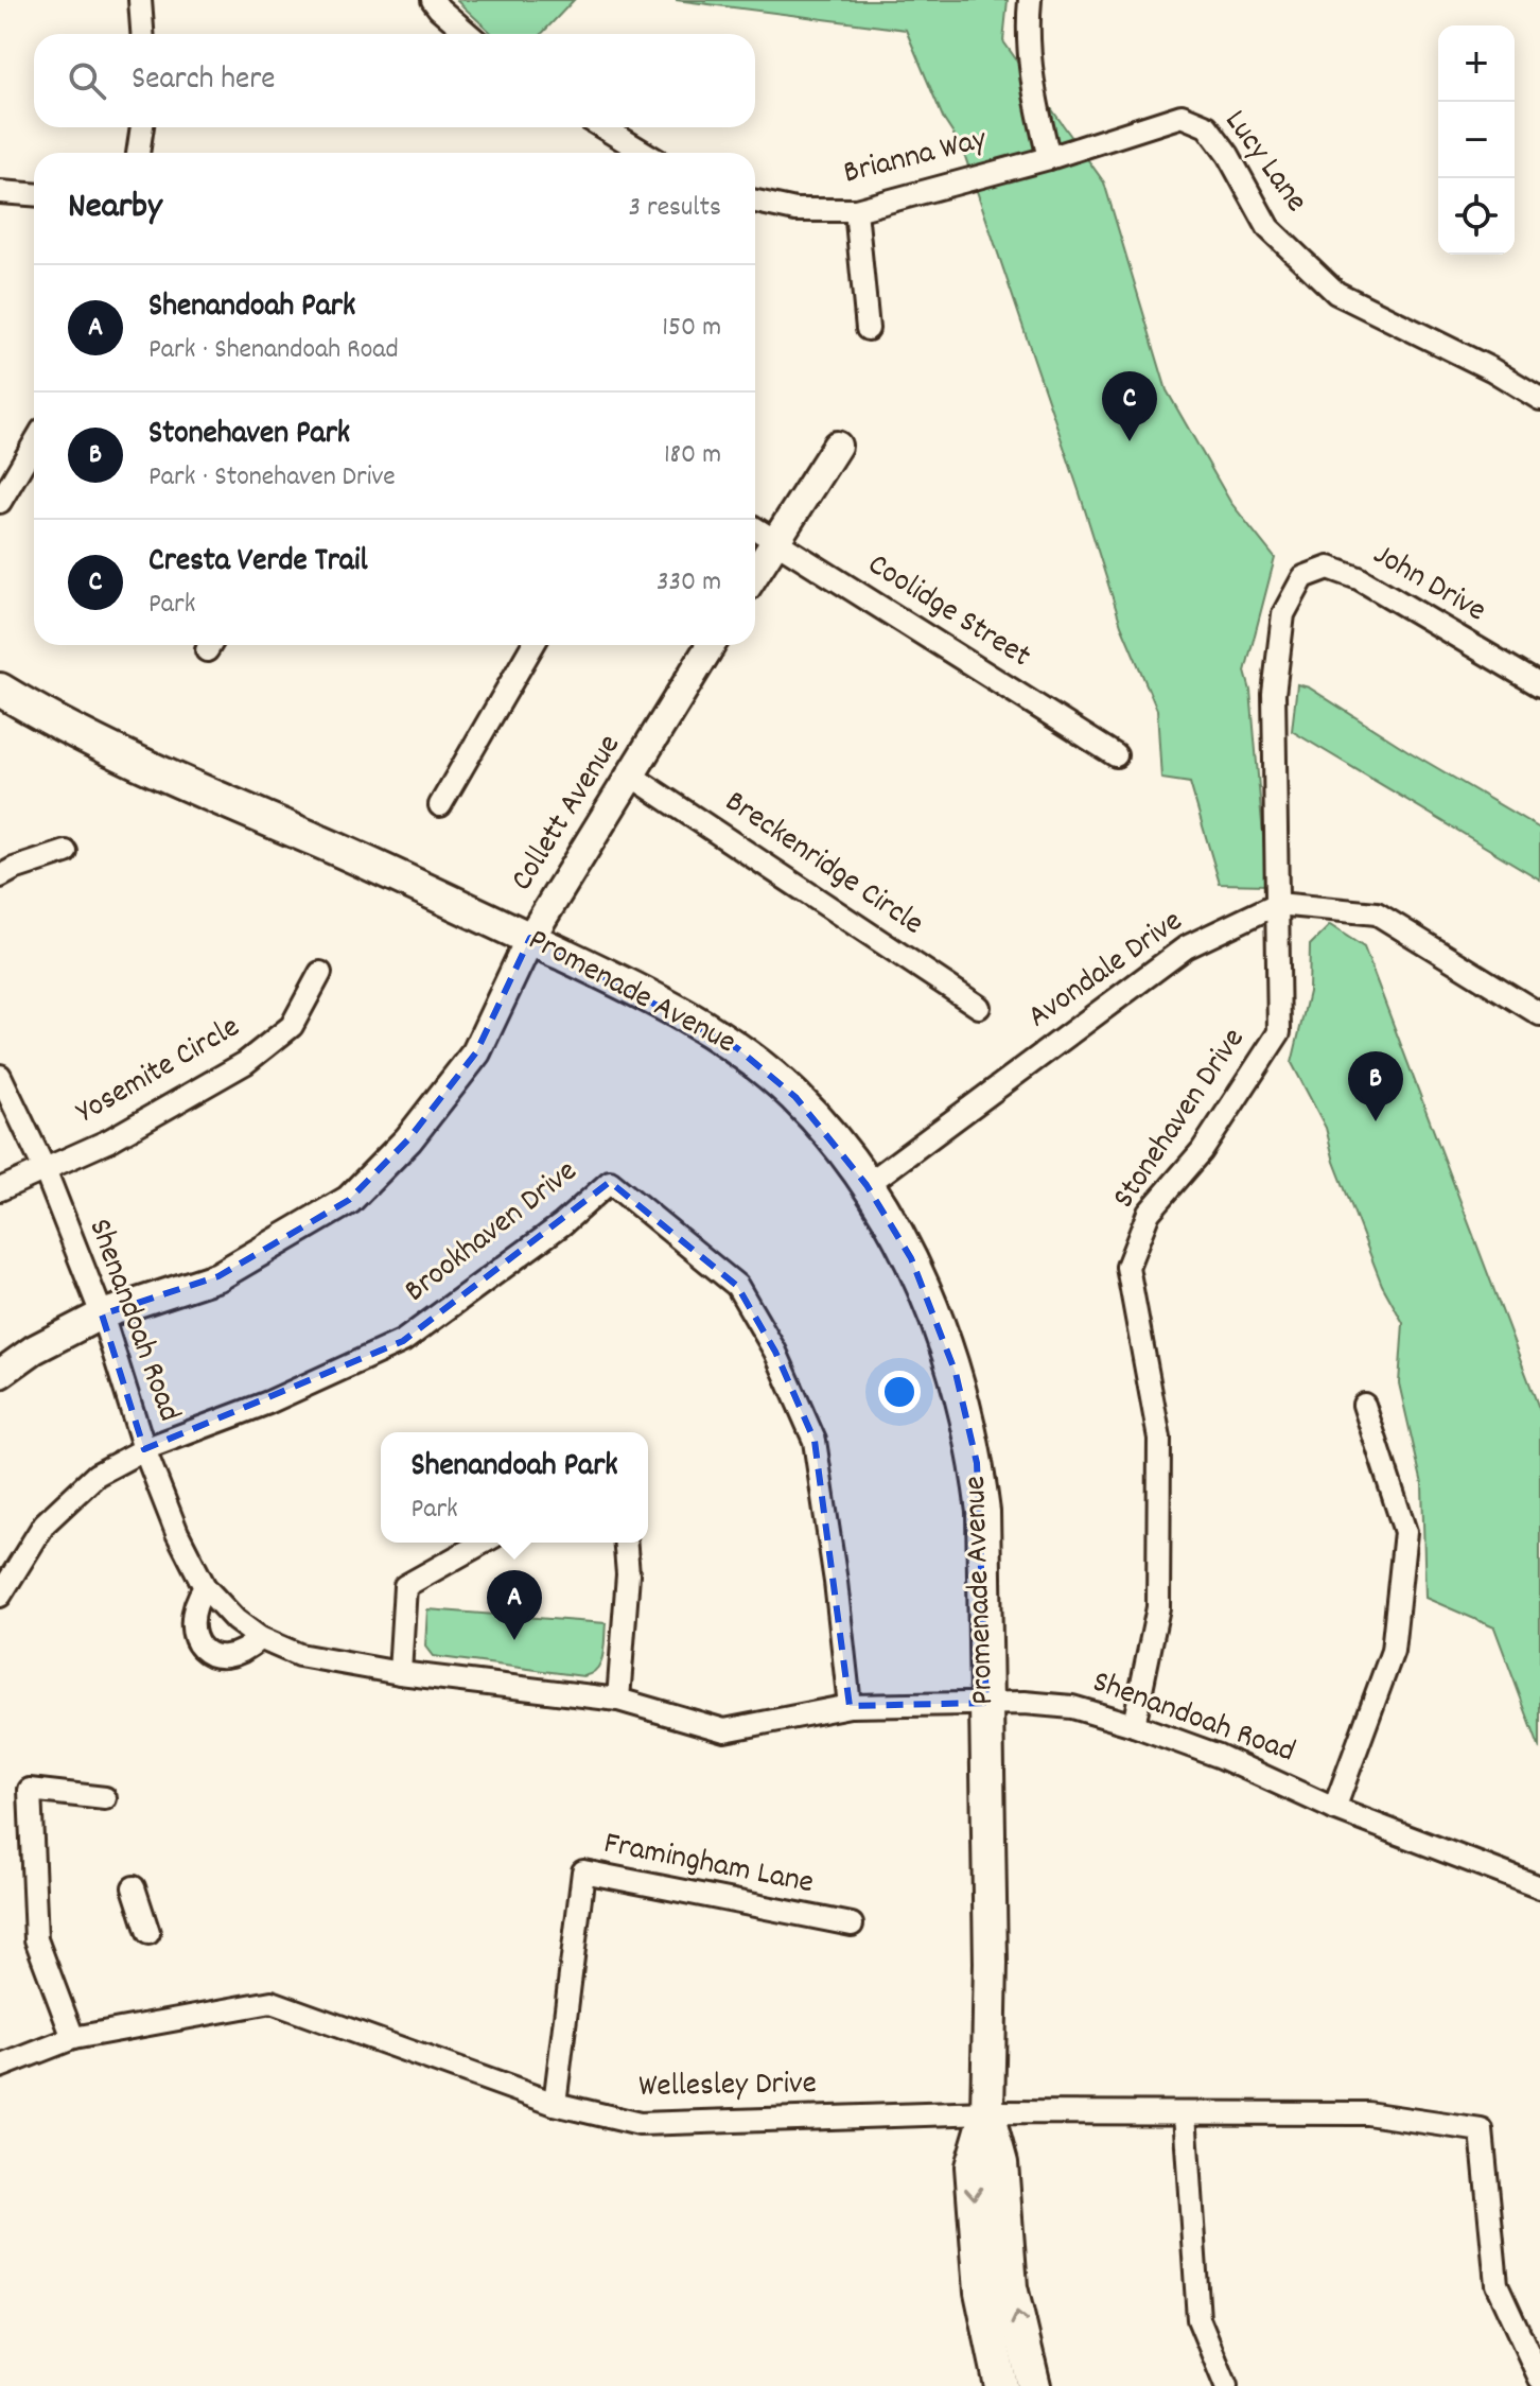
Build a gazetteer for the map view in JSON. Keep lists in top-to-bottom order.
{
  "streets": {
    "main road": ["Promenade Avenue"],
    "street": [
      "Brianna Way",
      "Lucy Lane",
      "John Drive",
      "Coolidge Street",
      "Collett Avenue",
      "Breckenridge Circle",
      "Avondale Drive",
      "Yosemite Circle",
      "Stonehaven Drive",
      "Brookhaven Drive",
      "Shenandoah Road",
      "Framingham Lane",
      "Wellesley Drive"
    ]
  },
  "crossings": [
    ["Brianna Way", "Lucy Lane"],
    ["John Drive", "Stonehaven Drive"],
    ["Collett Avenue", "Breckenridge Circle"],
    ["Collett Avenue", "Promenade Avenue"],
    ["Collett Avenue", "Shenandoah Road"],
    ["Avondale Drive", "Promenade Avenue"],
    ["Avondale Drive", "Stonehaven Drive"],
    ["Promenade Avenue", "Shenandoah Road"],
    ["Promenade Avenue", "Wellesley Drive"],
    ["Yosemite Circle", "Shenandoah Road"],
    ["Stonehaven Drive", "Shenandoah Road"],
    ["Brookhaven Drive", "Shenandoah Road"],
    ["Framingham Lane", "Wellesley Drive"]
  ],
  "page": {
    "map_buttons": ["+", "−"],
    "search": "Search here",
    "heading": ["Nearby", "3 results"],
    "list": [
      {
        "mark": "A",
        "name": "Shenandoah Park",
        "note": "Park · Shenandoah Road",
        "value": "150 m"
      },
      {
        "mark": "B",
        "name": "Stonehaven Park",
        "note": "Park · Stonehaven Drive",
        "value": "180 m"
      },
      {
        "mark": "C",
        "name": "Cresta Verde Trail",
        "note": "Park",
        "value": "330 m"
      }
    ],
    "pins": ["C", "B", "A"],
    "popup": ["Shenandoah Park", "Park"]
  }
}
